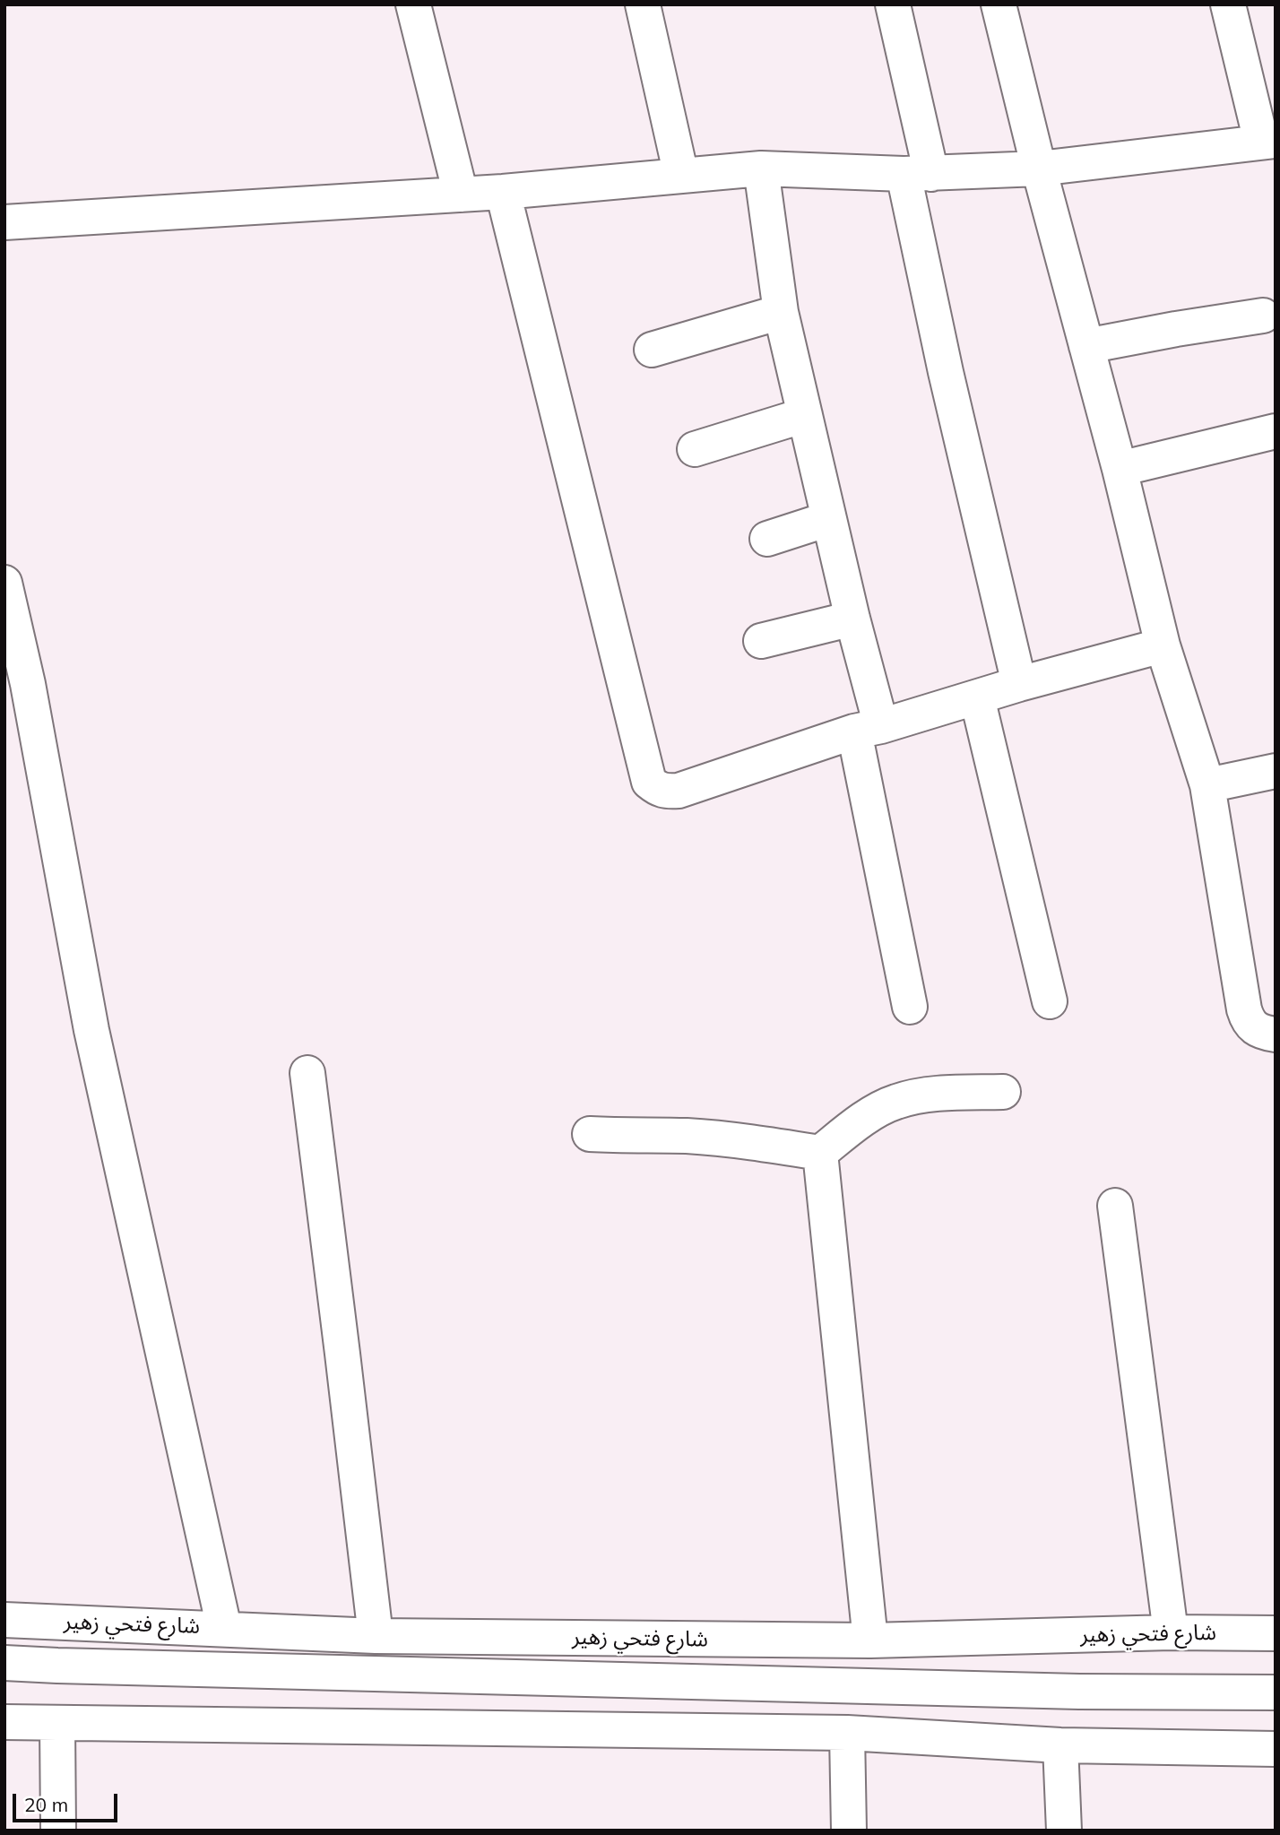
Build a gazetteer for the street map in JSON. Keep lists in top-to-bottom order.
{
  "streets": {
    "street": ["شارع فتحي زهير"]
  },
  "scale_bar": "20 m"
}
